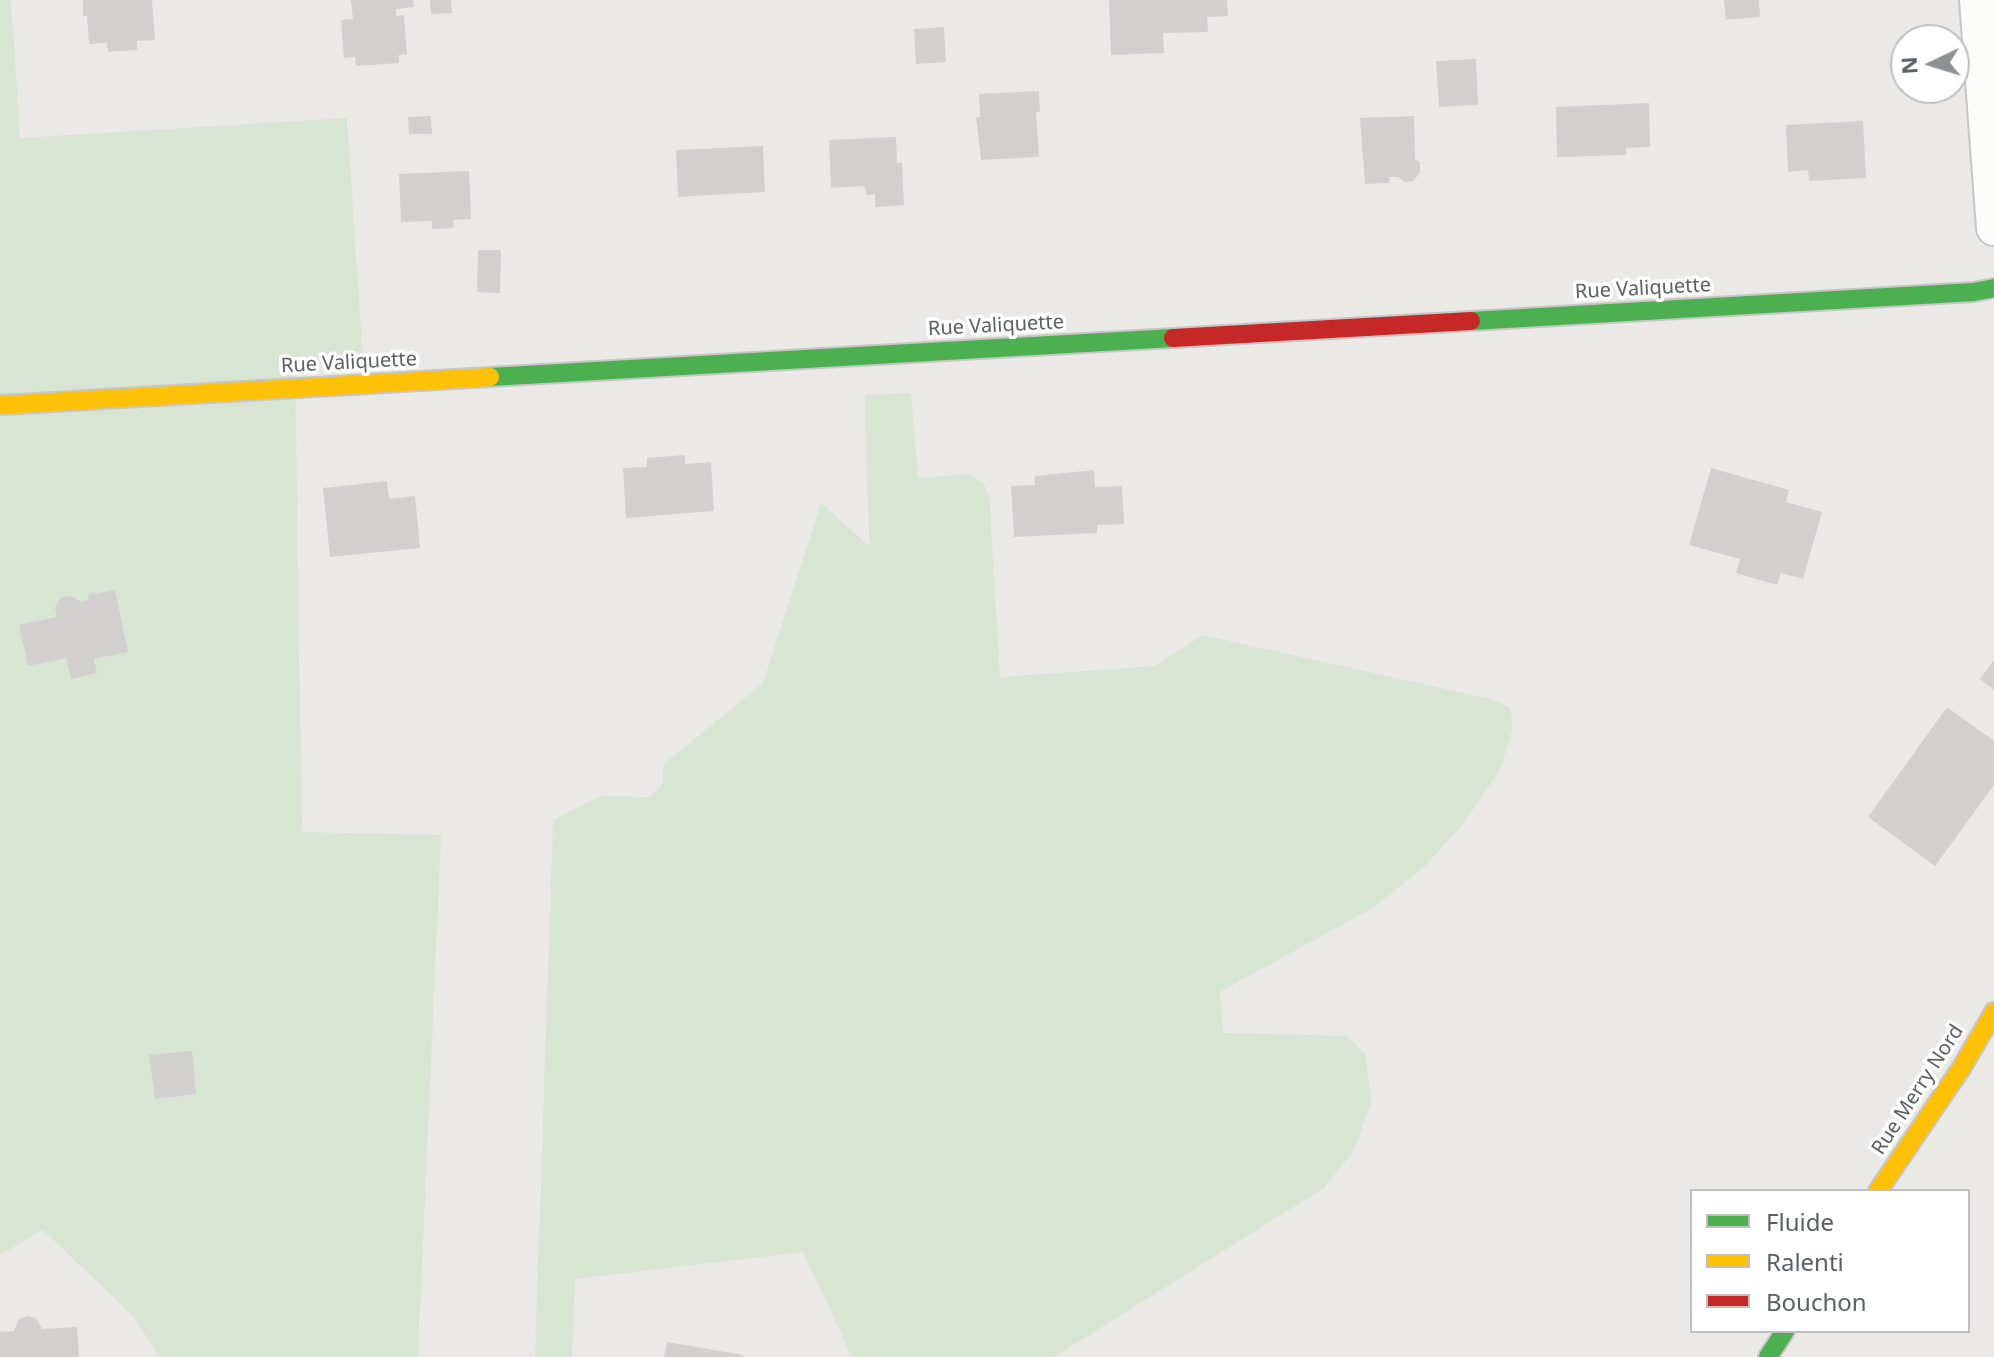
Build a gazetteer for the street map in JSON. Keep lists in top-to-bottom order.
{
  "streets": {
    "street": ["Rue Valiquette", "Rue Merry Nord"]
  },
  "legend": ["Fluide", "Ralenti", "Bouchon"],
  "north": "left"
}
